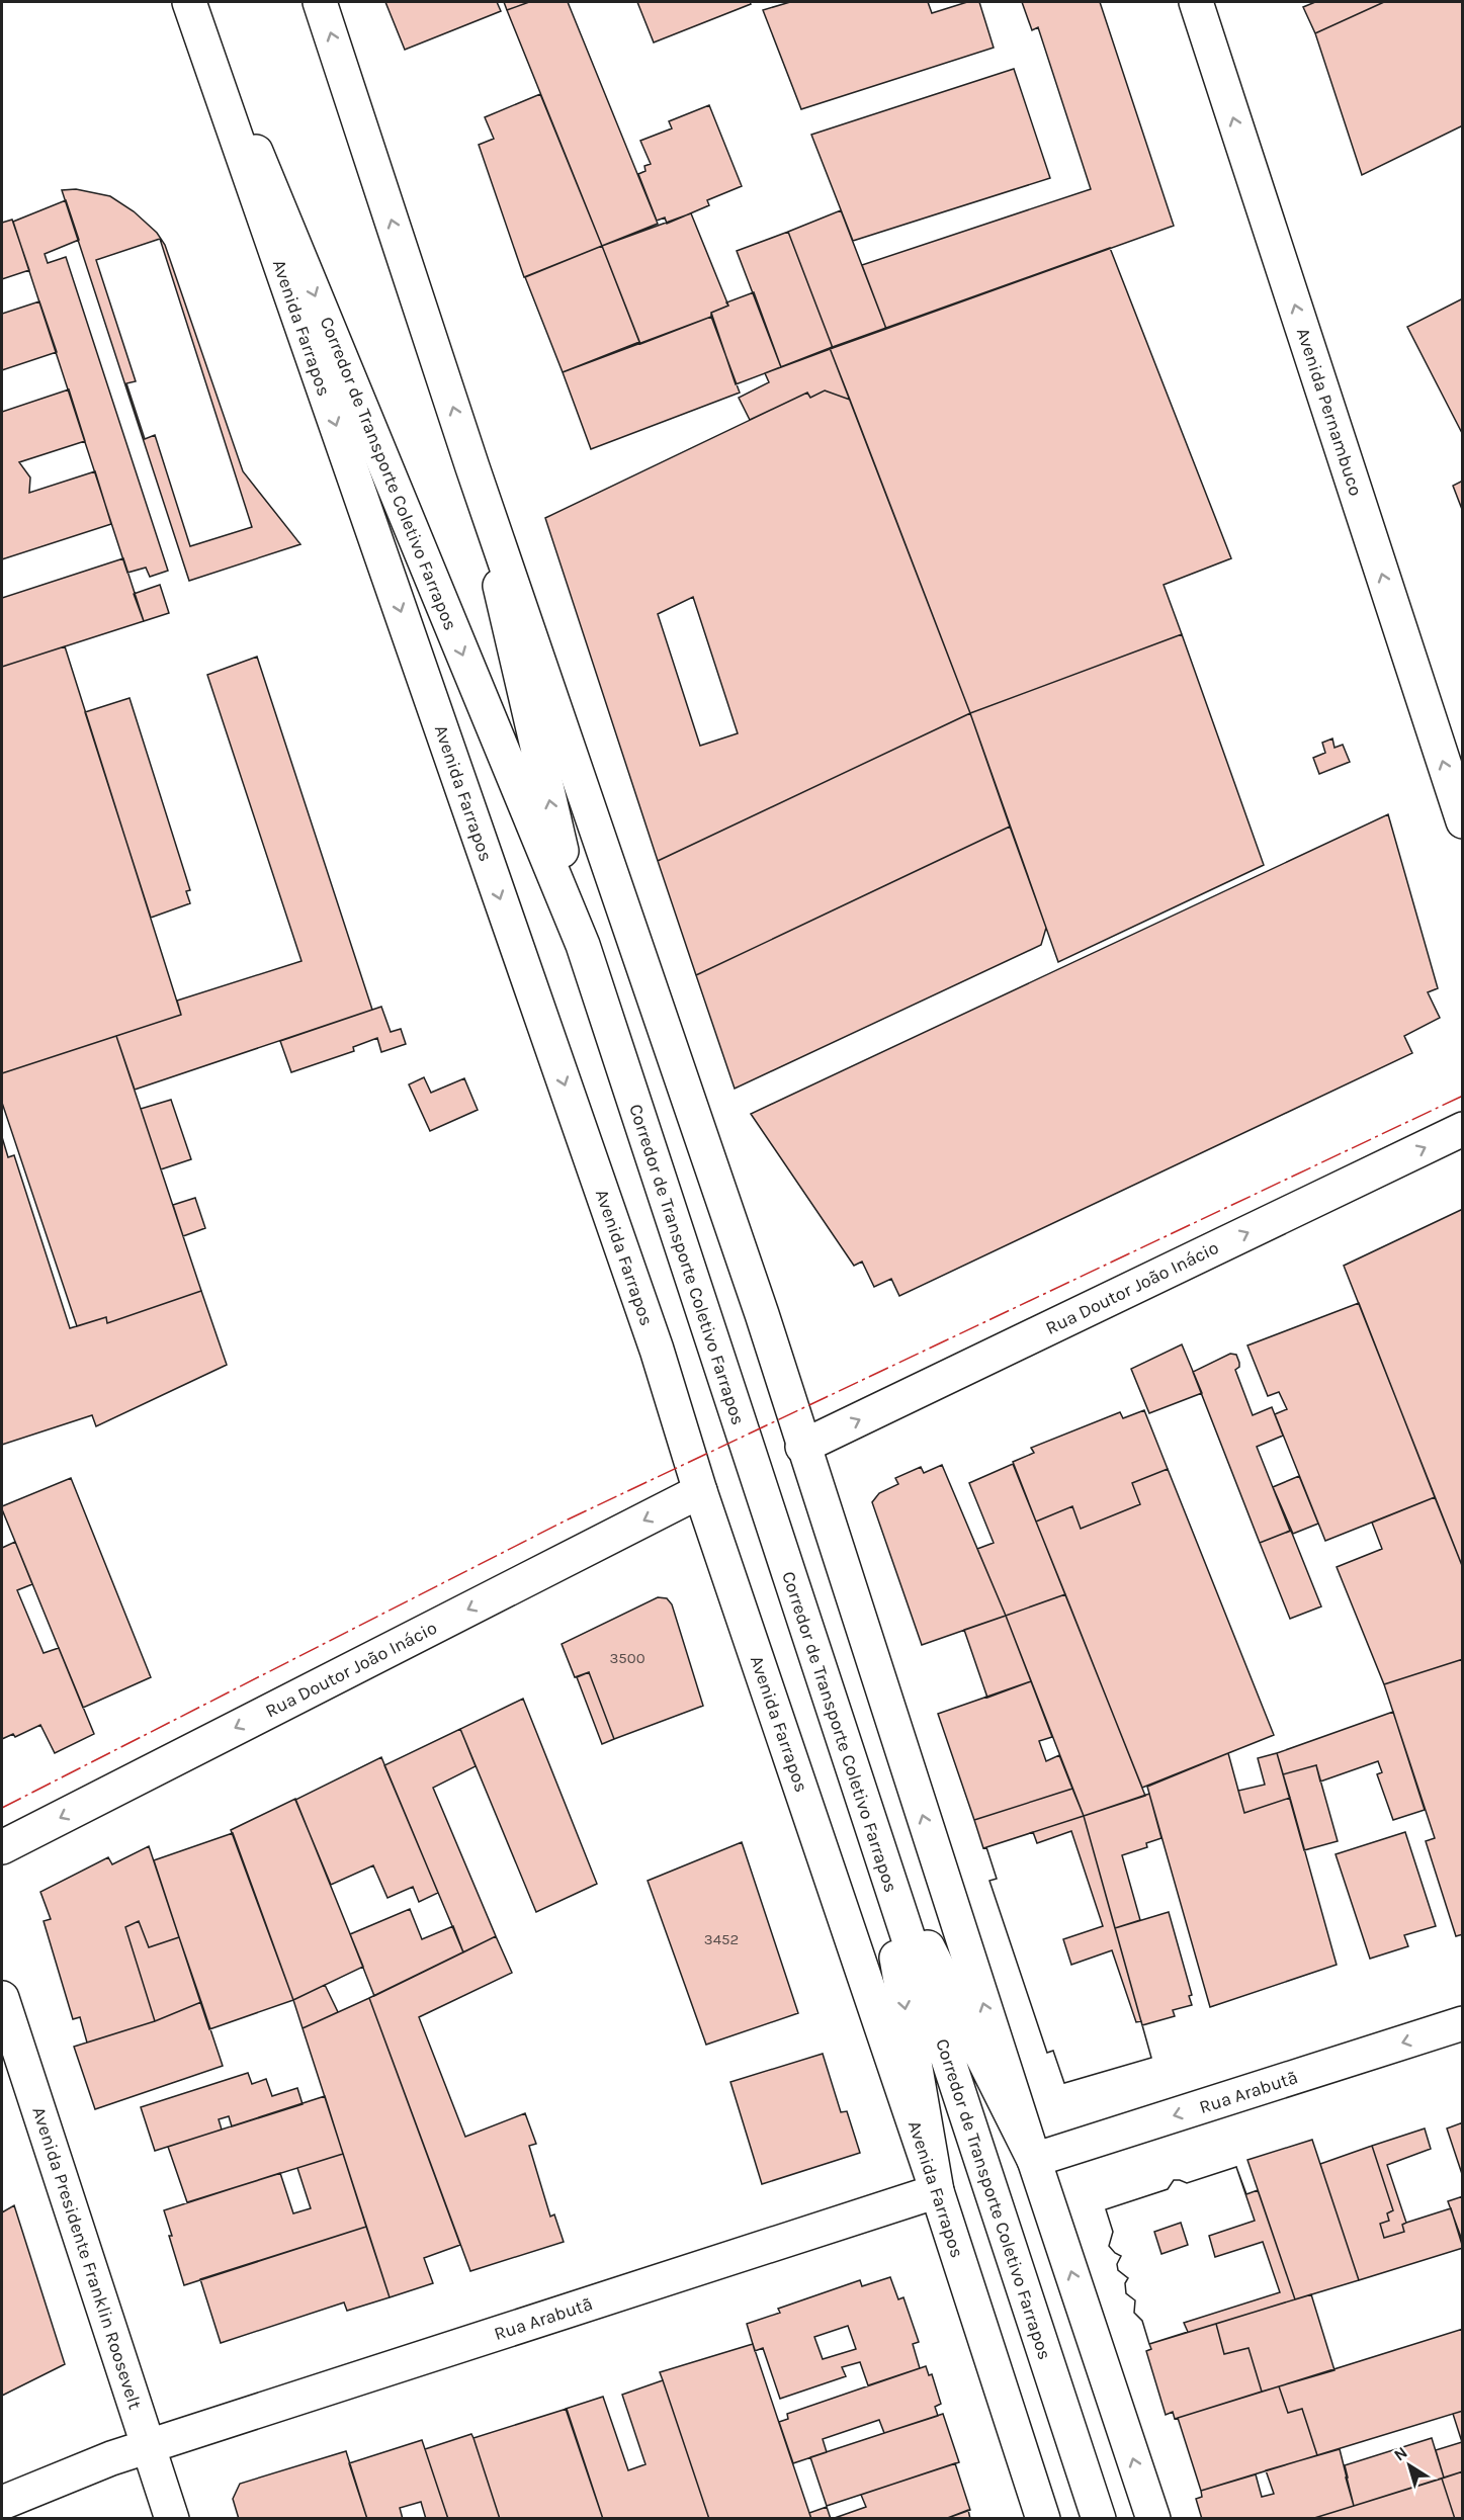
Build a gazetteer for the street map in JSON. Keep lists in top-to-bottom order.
{
  "streets": {
    "main road": [
      "Avenida Farrapos",
      "Avenida Pernambuco",
      "Corredor de Transporte Coletivo Farrapos",
      "Rua Doutor João Inácio",
      "Rua Arabutã",
      "Avenida Presidente Franklin Roosevelt"
    ]
  },
  "crossings": [
    ["Avenida Farrapos", "Rua Doutor João Inácio"],
    ["Avenida Farrapos", "Rua Arabutã"],
    ["Rua Arabutã", "Avenida Presidente Franklin Roosevelt"]
  ],
  "one_way": ["Avenida Pernambuco"],
  "house_numbers": ["3500", "3452"],
  "north": "top left"
}
